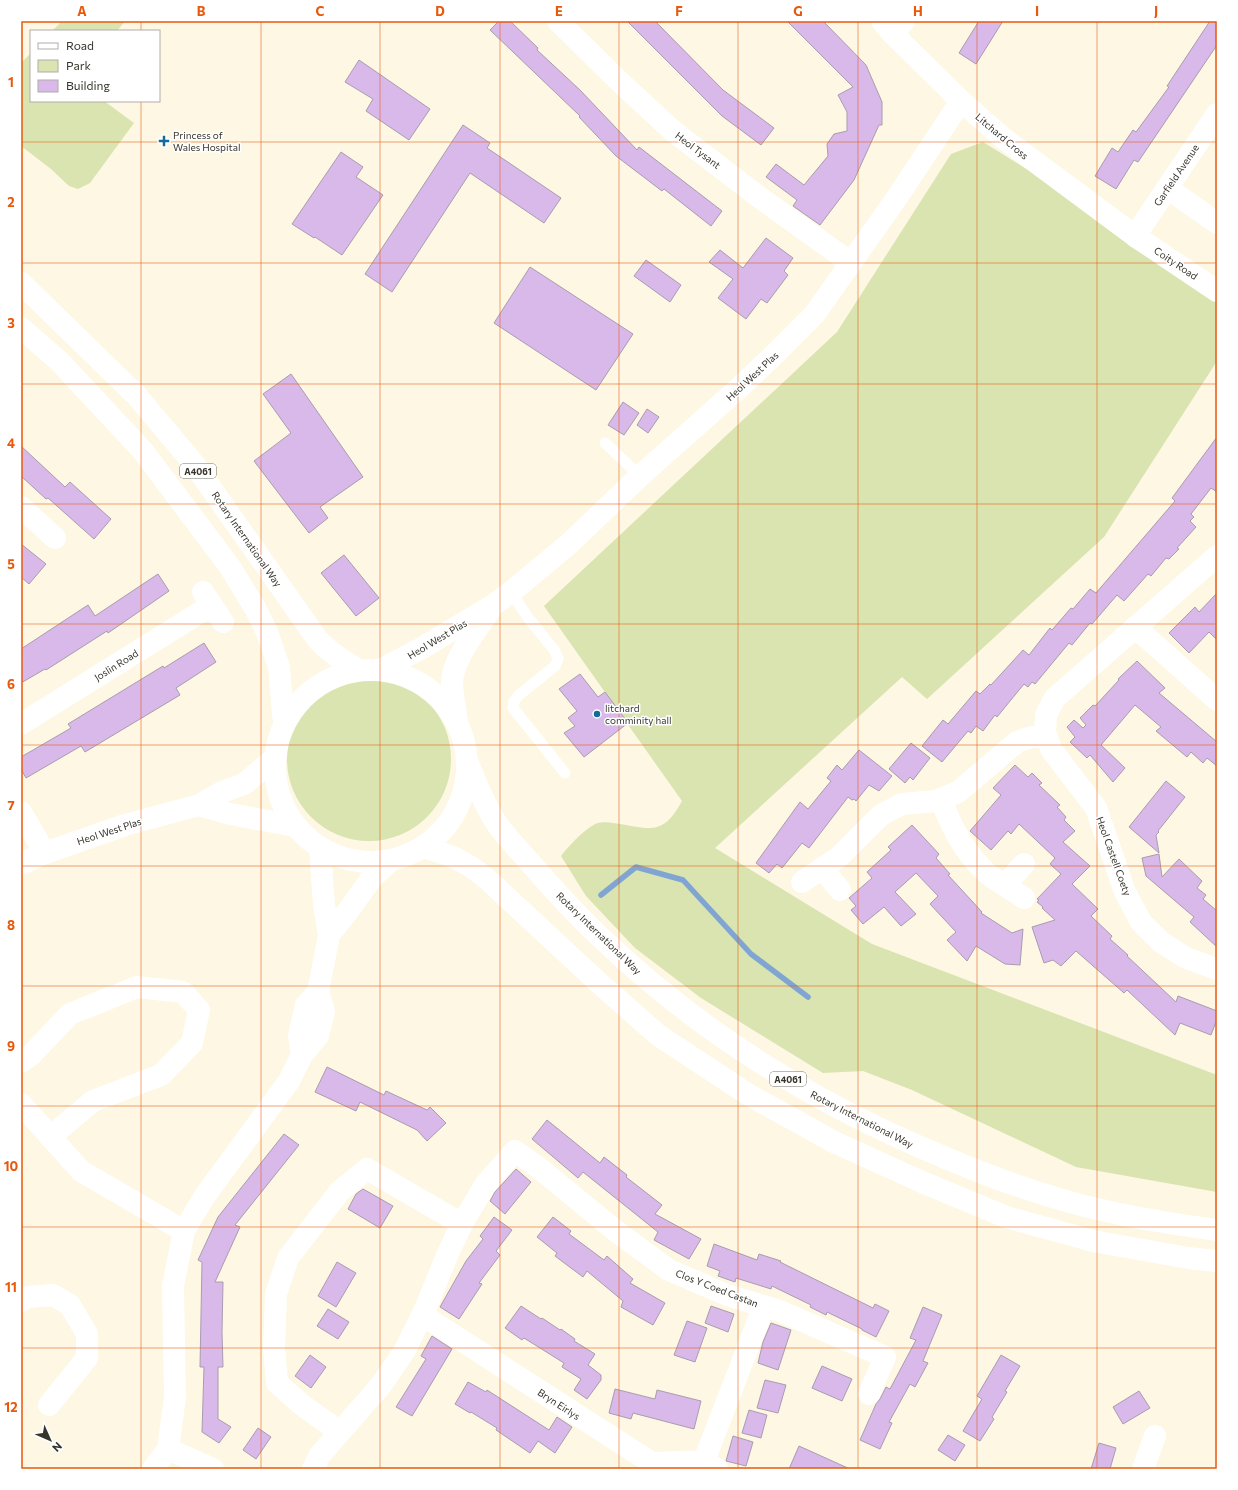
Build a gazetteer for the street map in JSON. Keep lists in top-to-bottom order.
{
  "streets": {
    "street": [
      "Litchard Cross",
      "Heol Tysant",
      "Garfield Avenue",
      "Coity Road",
      "Heol West Plas",
      "A4061",
      "Rotary International Way",
      "Joslin Road",
      "Heol Castell Coety",
      "Clos Y Coed Castan",
      "Bryn Eirlys"
    ]
  },
  "crossings": [
    ["Litchard Cross", "Garfield Avenue"],
    ["Litchard Cross", "Coity Road"],
    ["Litchard Cross", "Heol West Plas"],
    ["Heol Tysant", "Heol West Plas"],
    ["Garfield Avenue", "Coity Road"]
  ],
  "places": {
    "health": ["Princess of Wales Hospital"],
    "other": ["litchard comminity hall"]
  },
  "legend": ["Road", "Park", "Building"],
  "north": "bottom right",
  "grid": {
    "columns": [
      "A",
      "B",
      "C",
      "D",
      "E",
      "F",
      "G",
      "H",
      "I",
      "J"
    ],
    "rows": [
      "1",
      "2",
      "3",
      "4",
      "5",
      "6",
      "7",
      "8",
      "9",
      "10",
      "11",
      "12"
    ]
  }
}
